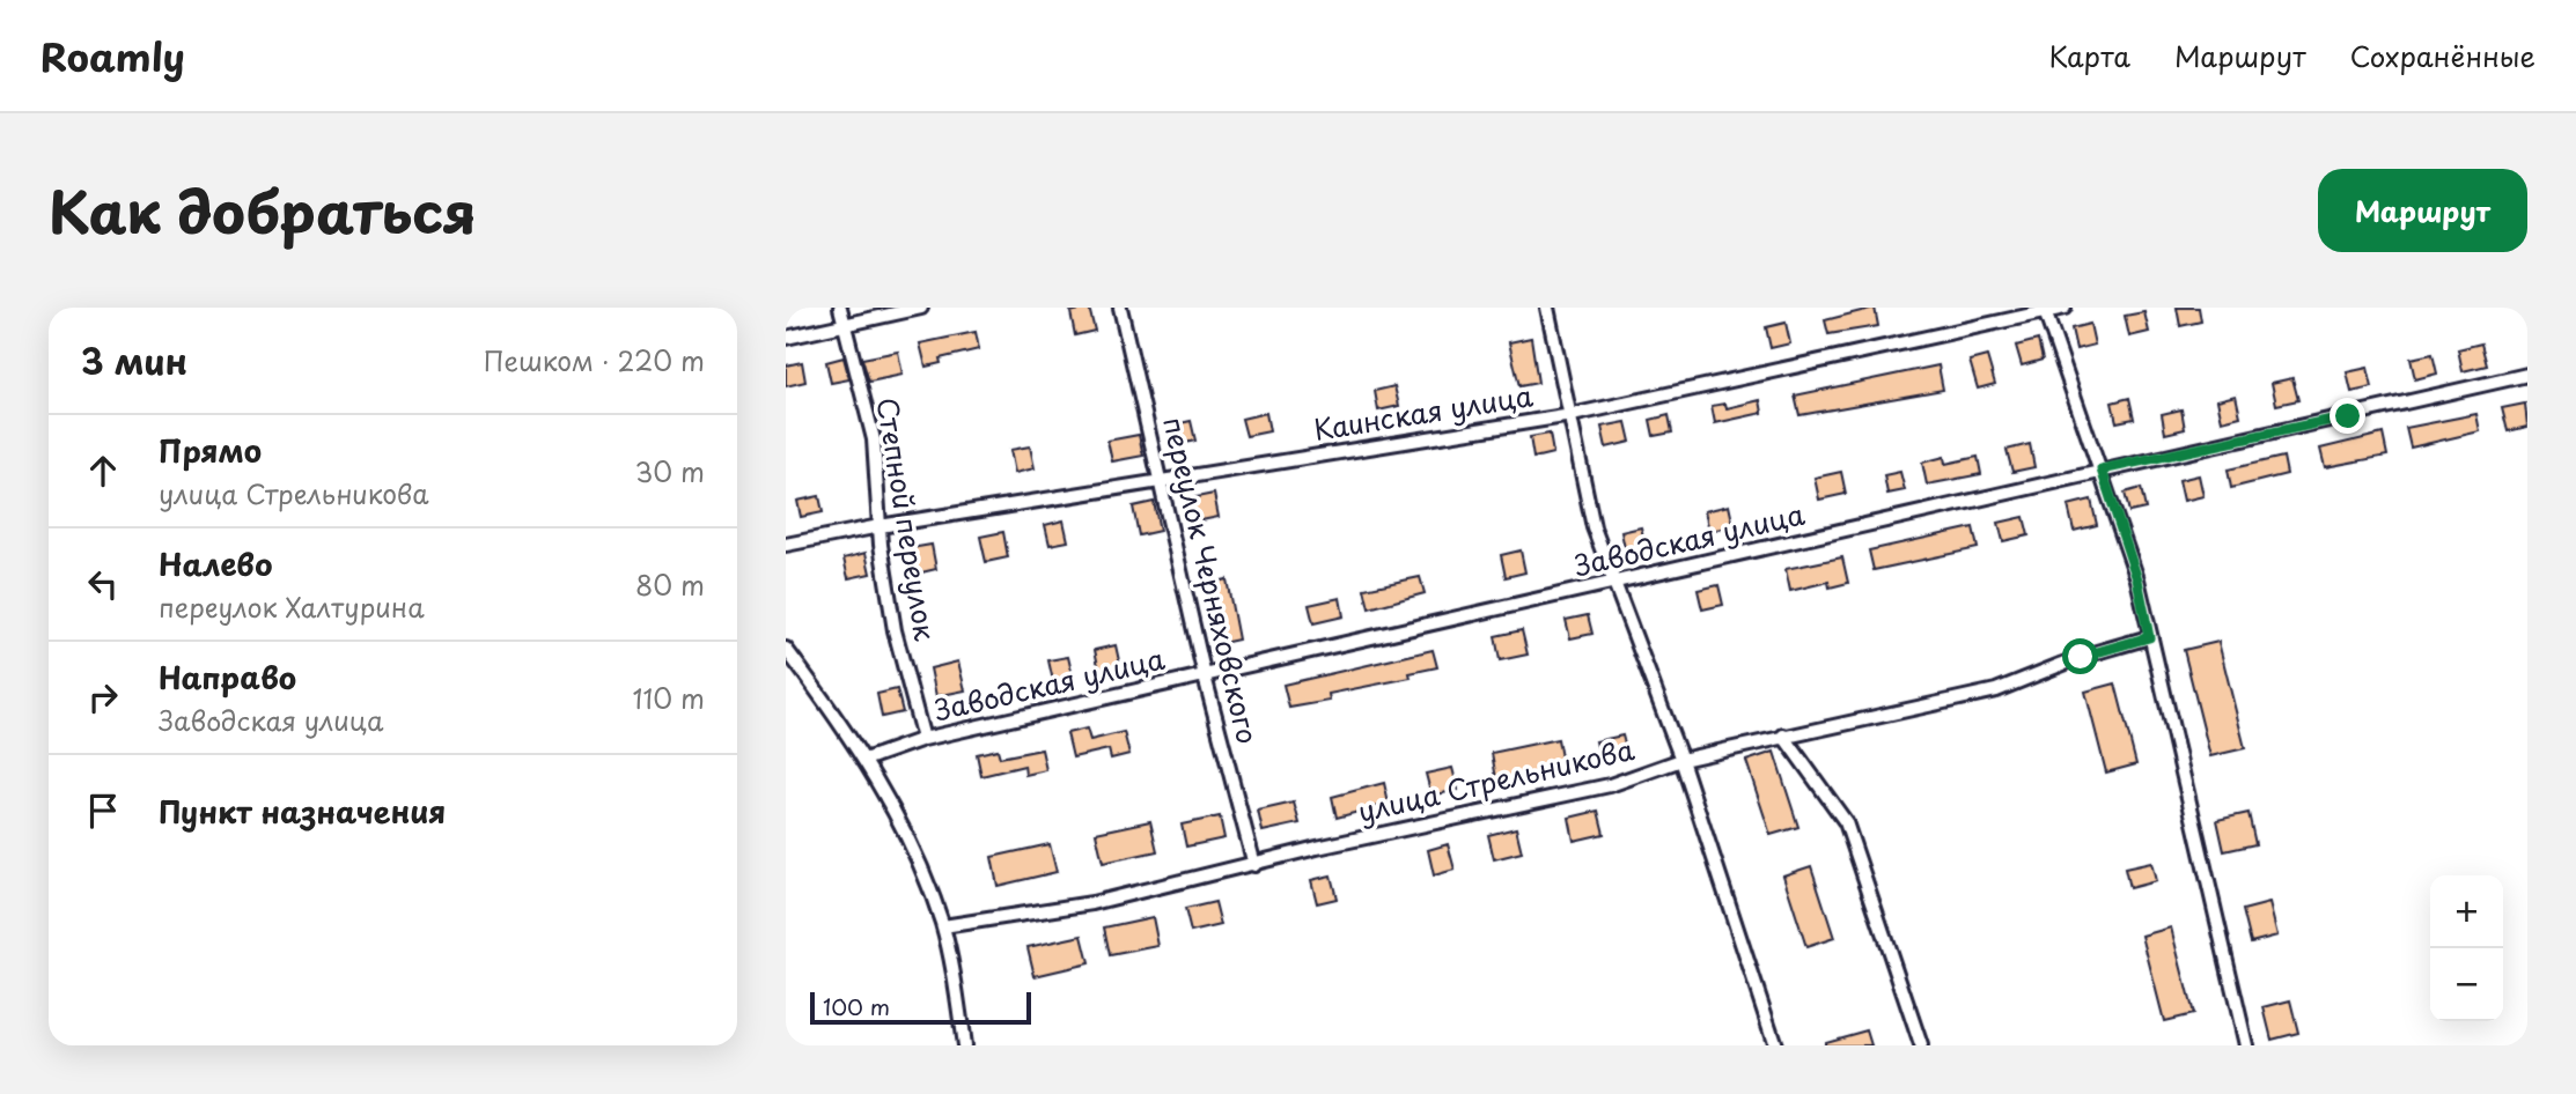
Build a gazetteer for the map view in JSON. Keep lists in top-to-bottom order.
{
  "streets": {
    "street": [
      "Каинская улица",
      "Степной переулок",
      "Заводская улица",
      "переулок Черняховского",
      "улица Стрельникова"
    ]
  },
  "crossings": [
    ["Каинская улица", "Степной переулок"],
    ["Каинская улица", "переулок Черняховского"],
    ["Степной переулок", "Заводская улица"],
    ["Заводская улица", "переулок Черняховского"],
    ["переулок Черняховского", "улица Стрельникова"]
  ],
  "scale_bar": "100 m",
  "page": {
    "header": "Roamly",
    "nav": ["Карта", "Маршрут", "Сохранённые"],
    "title": "Как добраться",
    "buttons": "Маршрут",
    "heading": ["3 мин", "Пешком · 220 m"],
    "list": [
      ["Прямо", "улица Стрельникова", "30 m"],
      ["Налево", "переулок Халтурина", "80 m"],
      ["Направо", "Заводская улица", "110 m"],
      "Пункт назначения"
    ],
    "map_buttons": ["+", "−"],
    "scale": "100 m"
  }
}
